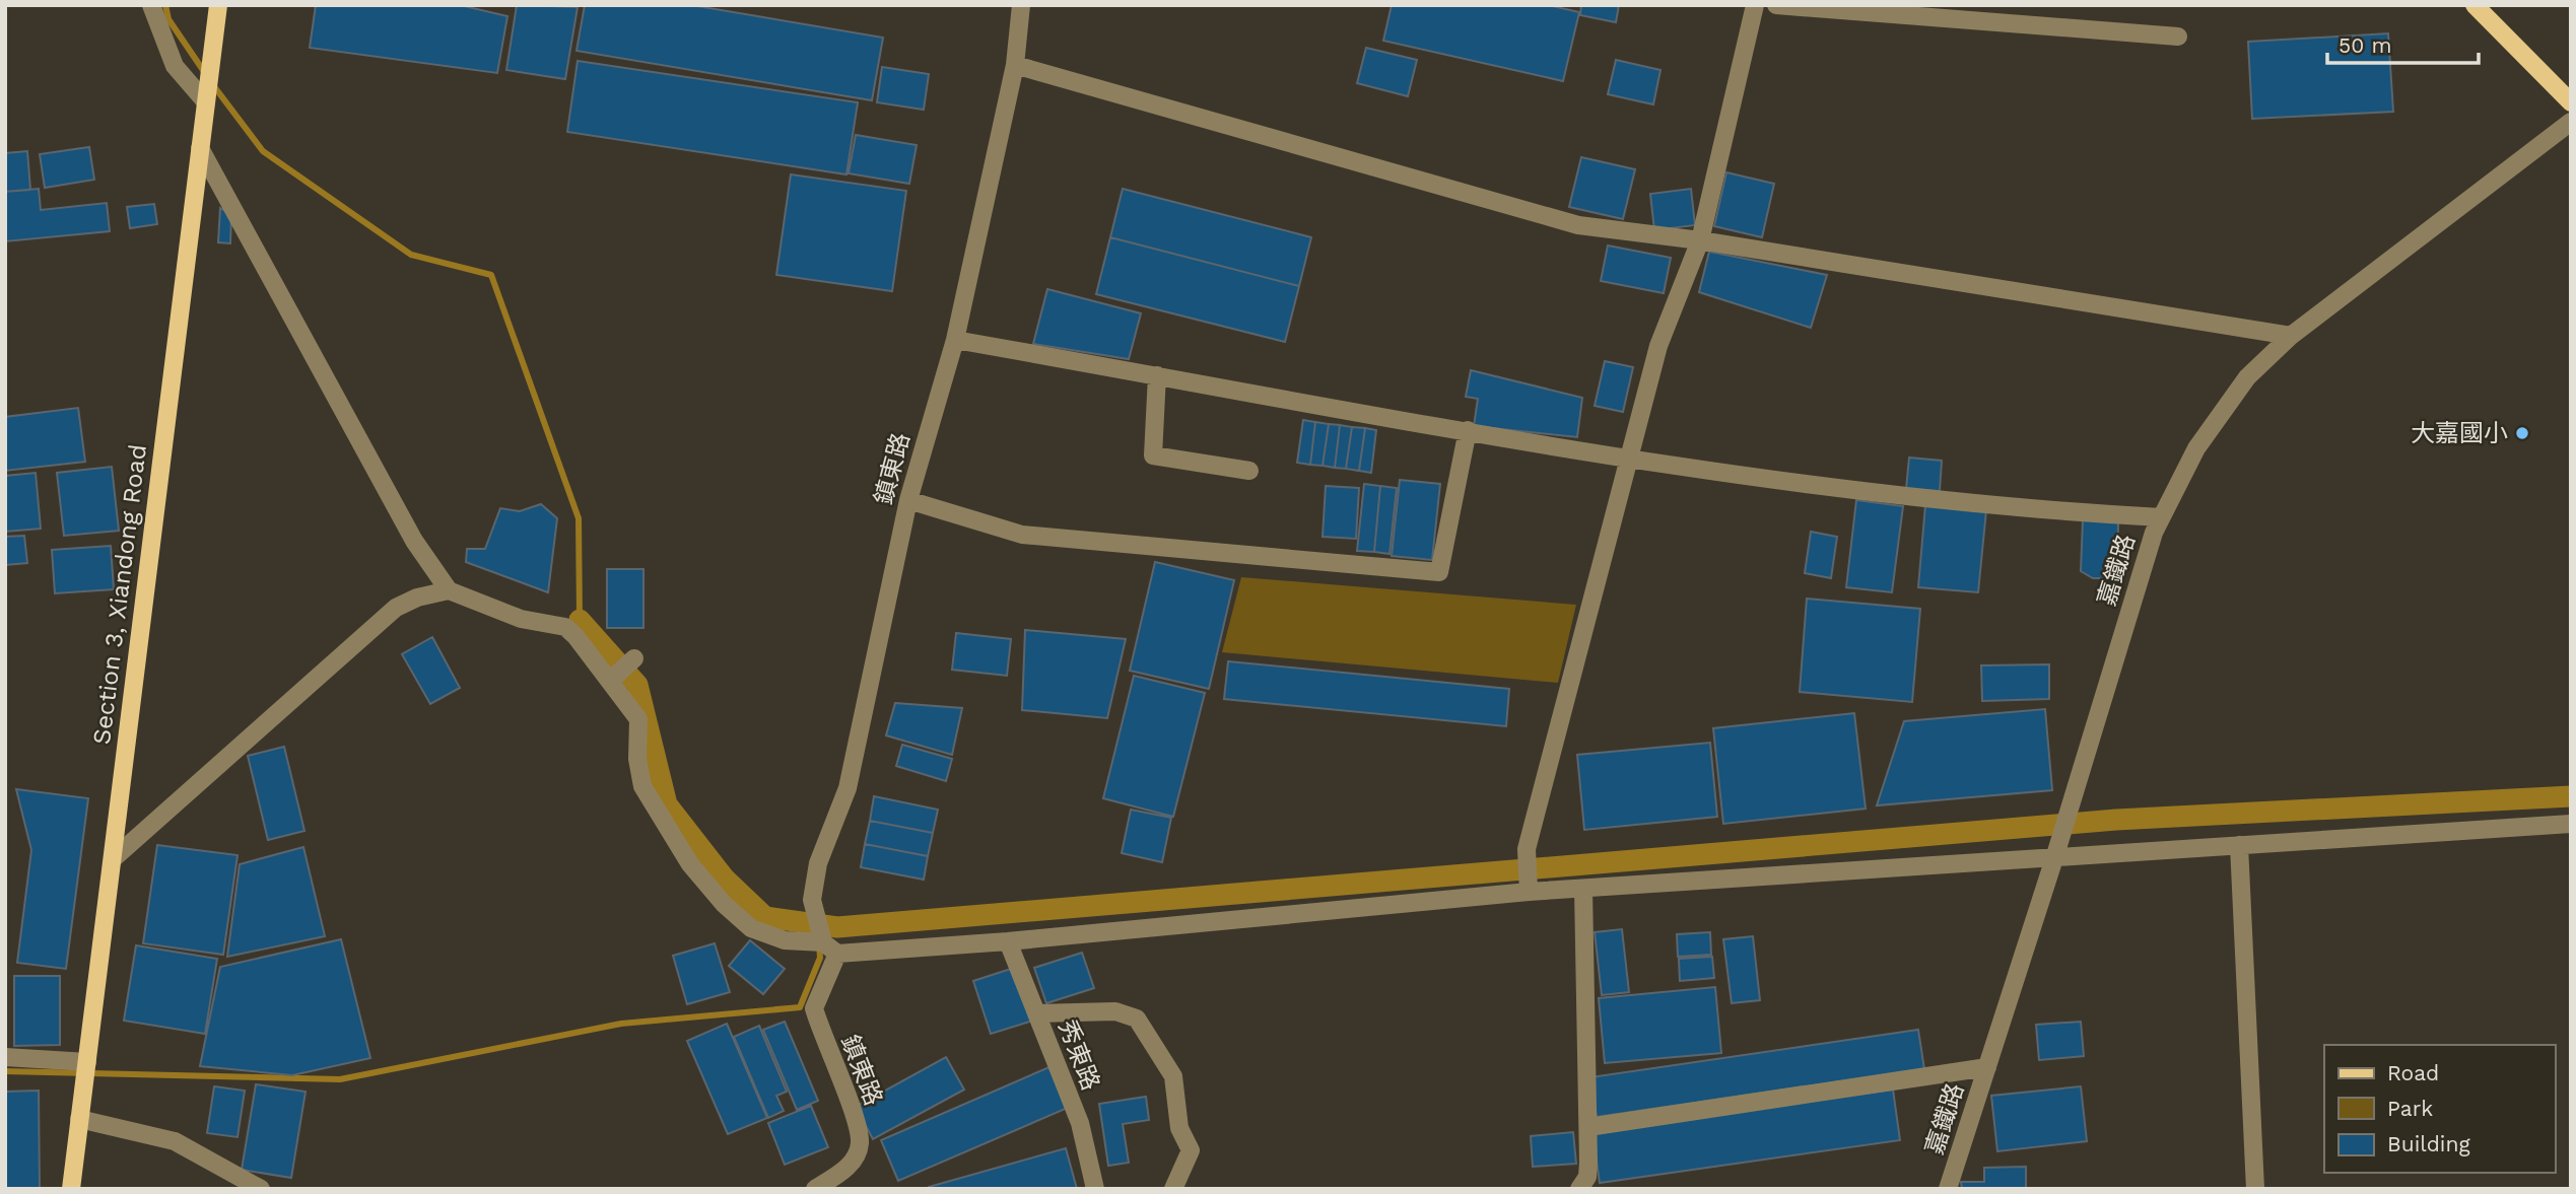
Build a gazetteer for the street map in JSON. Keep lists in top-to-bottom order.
{
  "streets": {
    "main road": ["Section 3, Xiandong Road"],
    "street": ["鎮東路", "嘉鐵路", "秀東路"]
  },
  "places": ["大嘉國小"],
  "legend": ["Road", "Park", "Building"],
  "scale_bar": "50 m"
}
